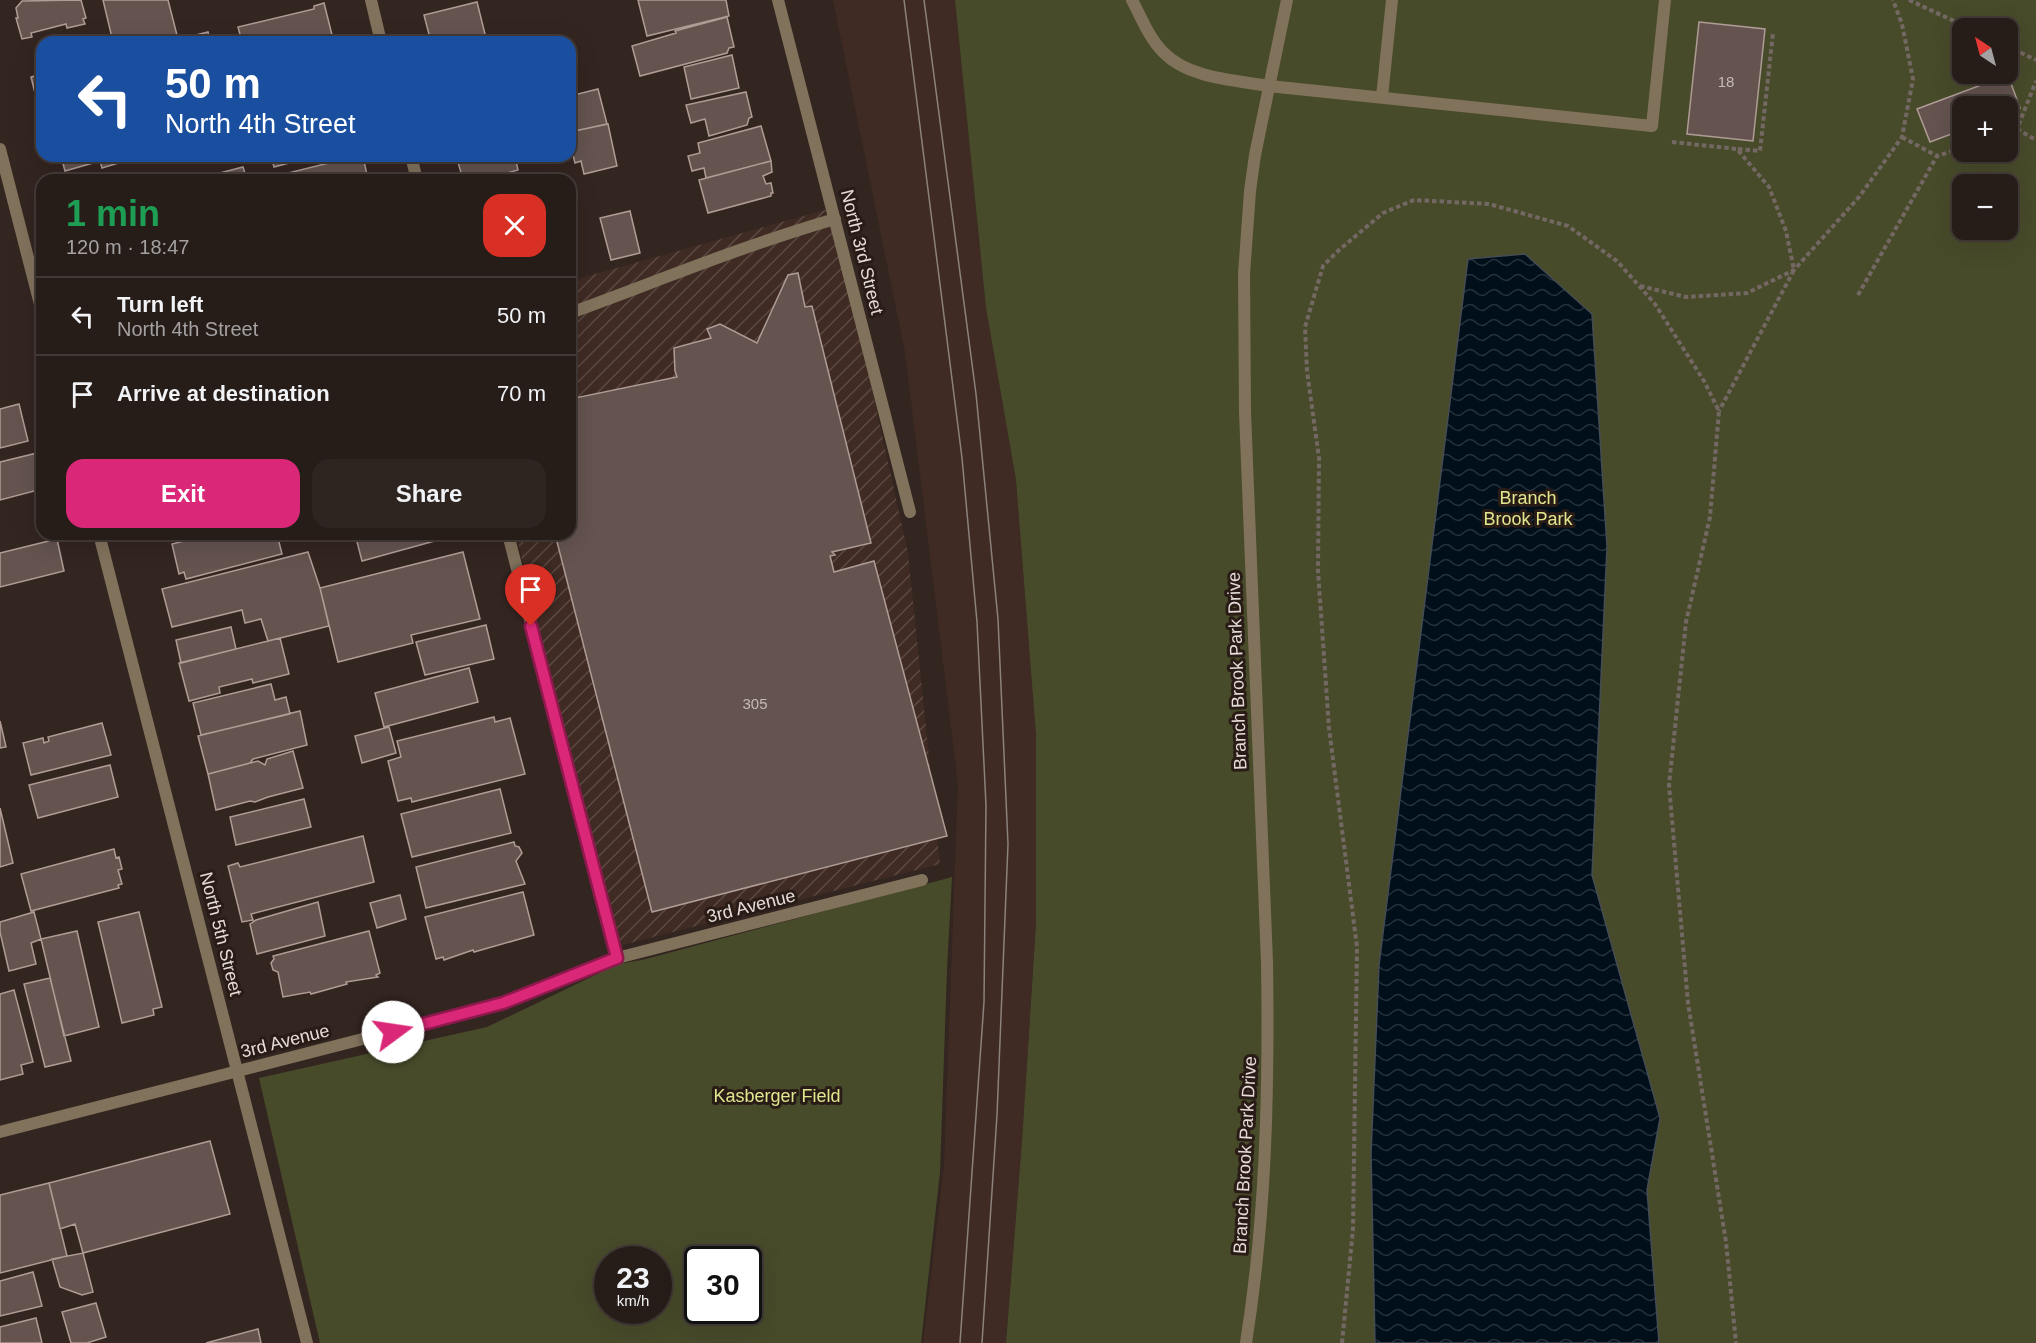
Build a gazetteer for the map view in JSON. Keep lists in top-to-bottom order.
{
  "streets": {
    "street": [
      "North 3rd Street",
      "Branch Brook Park Drive",
      "3rd Avenue",
      "North 5th Street"
    ]
  },
  "crossings": [
    ["3rd Avenue", "North 5th Street"]
  ],
  "parks": ["Branch Brook Park", "Kasberger Field"],
  "house_numbers": ["18", "305"],
  "north": "top left",
  "page": {
    "map_buttons": ["+", "−"],
    "turn": ["50 m", "North 4th Street"],
    "heading": ["1 min", "120 m · 18:47"],
    "list": [
      {
        "name": "Turn left",
        "note": "North 4th Street",
        "value": "50 m"
      },
      {
        "name": "Arrive at destination",
        "value": "70 m"
      }
    ],
    "buttons": ["Exit", "Share"],
    "speed": "23 km/h",
    "limit": "30"
  }
}
